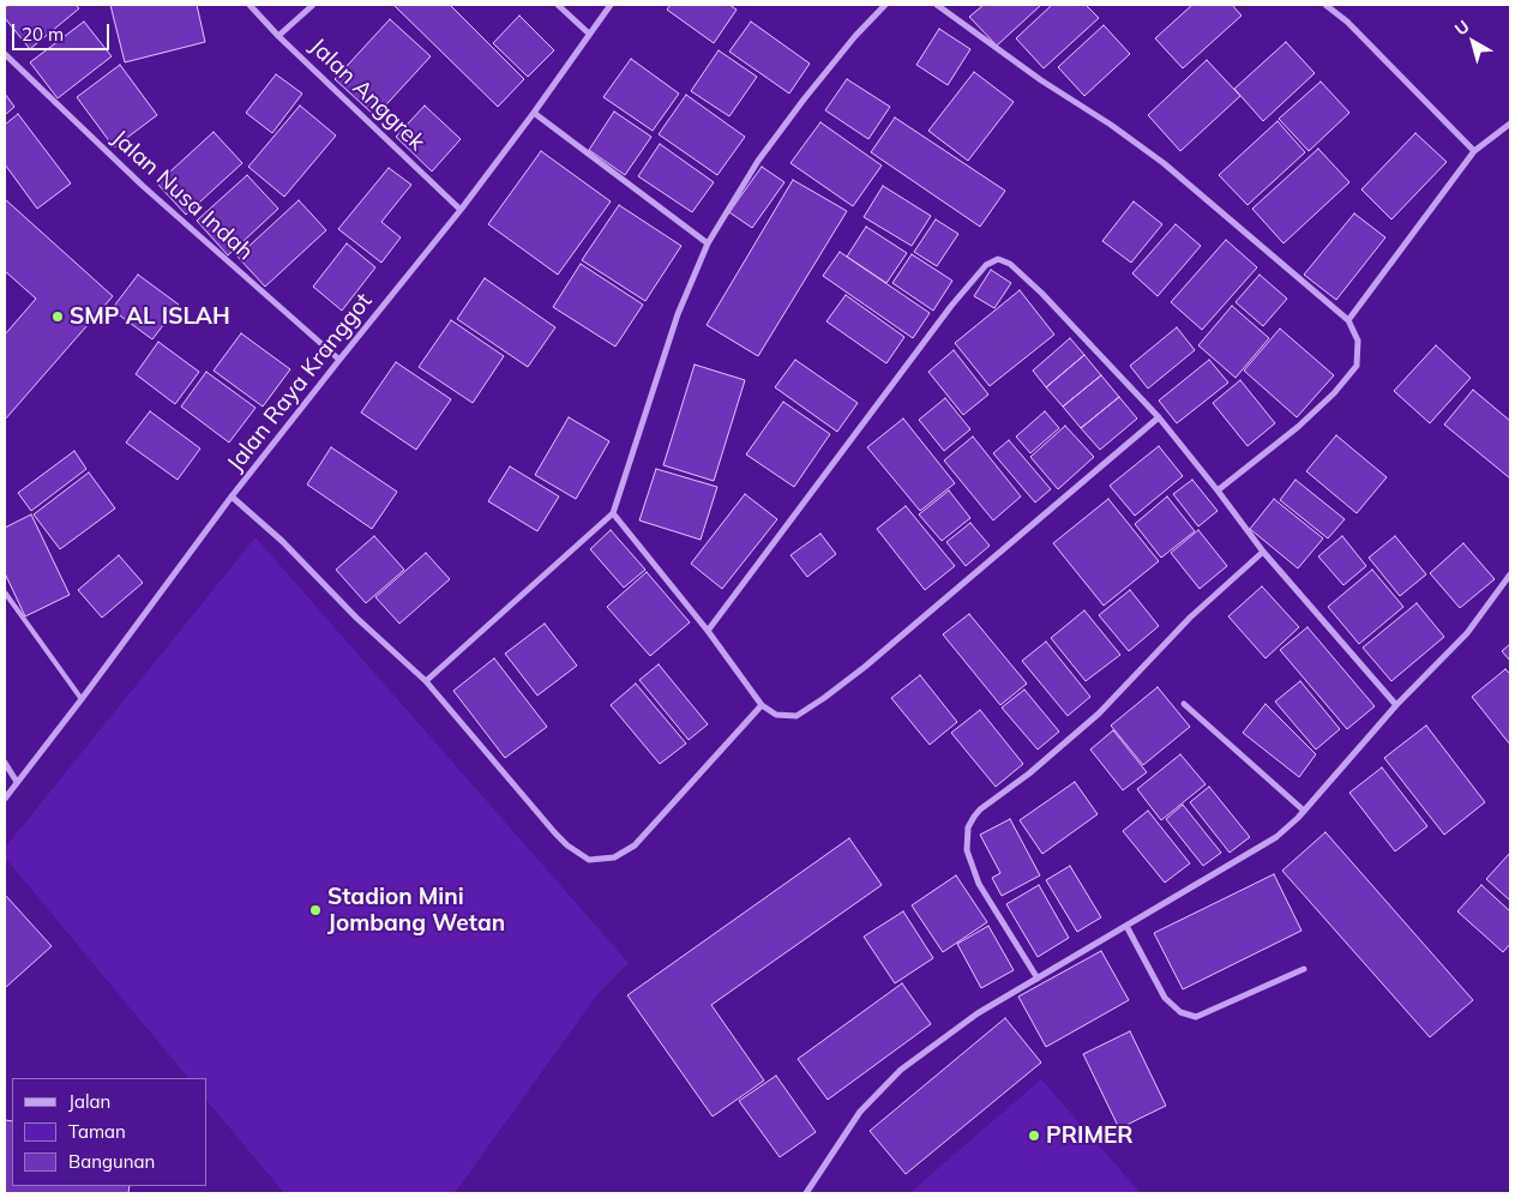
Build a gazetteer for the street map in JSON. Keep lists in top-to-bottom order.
{
  "streets": {
    "street": ["Jalan Anggrek", "Jalan Nusa Indah", "Jalan Raya Kranggot"]
  },
  "crossings": [
    ["Jalan Anggrek", "Jalan Raya Kranggot"],
    ["Jalan Nusa Indah", "Jalan Raya Kranggot"]
  ],
  "places": ["SMP AL ISLAH", "Stadion Mini Jombang Wetan", "PRIMER"],
  "legend": ["Jalan", "Taman", "Bangunan"],
  "scale_bar": "20 m",
  "north": "top left"
}
